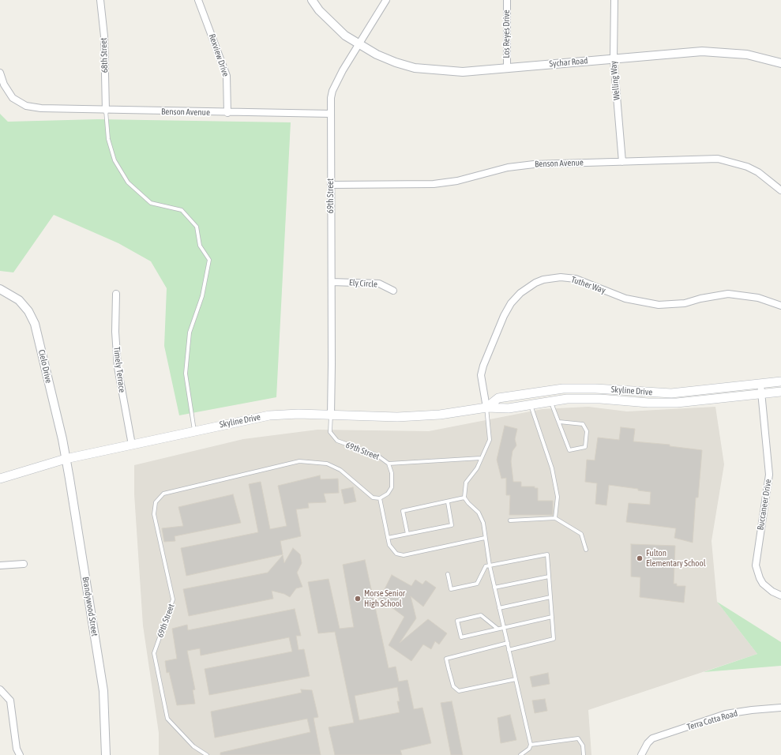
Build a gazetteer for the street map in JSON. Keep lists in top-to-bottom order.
{
  "streets": {
    "main road": ["Skyline Drive"],
    "street": [
      "Los Reyes Drive",
      "68th Street",
      "Rexview Drive",
      "Sychar Road",
      "Welling Way",
      "Benson Avenue",
      "69th Street",
      "Ely Circle",
      "Tuther Way",
      "Cielo Drive",
      "Timely Terrace",
      "Buccaneer Drive",
      "Brandywood Street",
      "Terra Cotta Road"
    ]
  },
  "crossings": [
    ["Los Reyes Drive", "Sychar Road"],
    ["68th Street", "Benson Avenue"],
    ["Rexview Drive", "Benson Avenue"],
    ["Sychar Road", "Welling Way"],
    ["Sychar Road", "69th Street"],
    ["Welling Way", "Benson Avenue"],
    ["Benson Avenue", "69th Street"],
    ["69th Street", "Ely Circle"],
    ["69th Street", "Skyline Drive"],
    ["Tuther Way", "Skyline Drive"],
    ["Cielo Drive", "Skyline Drive"],
    ["Cielo Drive", "Brandywood Street"],
    ["Timely Terrace", "Skyline Drive"],
    ["Skyline Drive", "Buccaneer Drive"],
    ["Skyline Drive", "Brandywood Street"]
  ],
  "places": ["Fulton Elementary School", "Morse Senior High School"]
}
